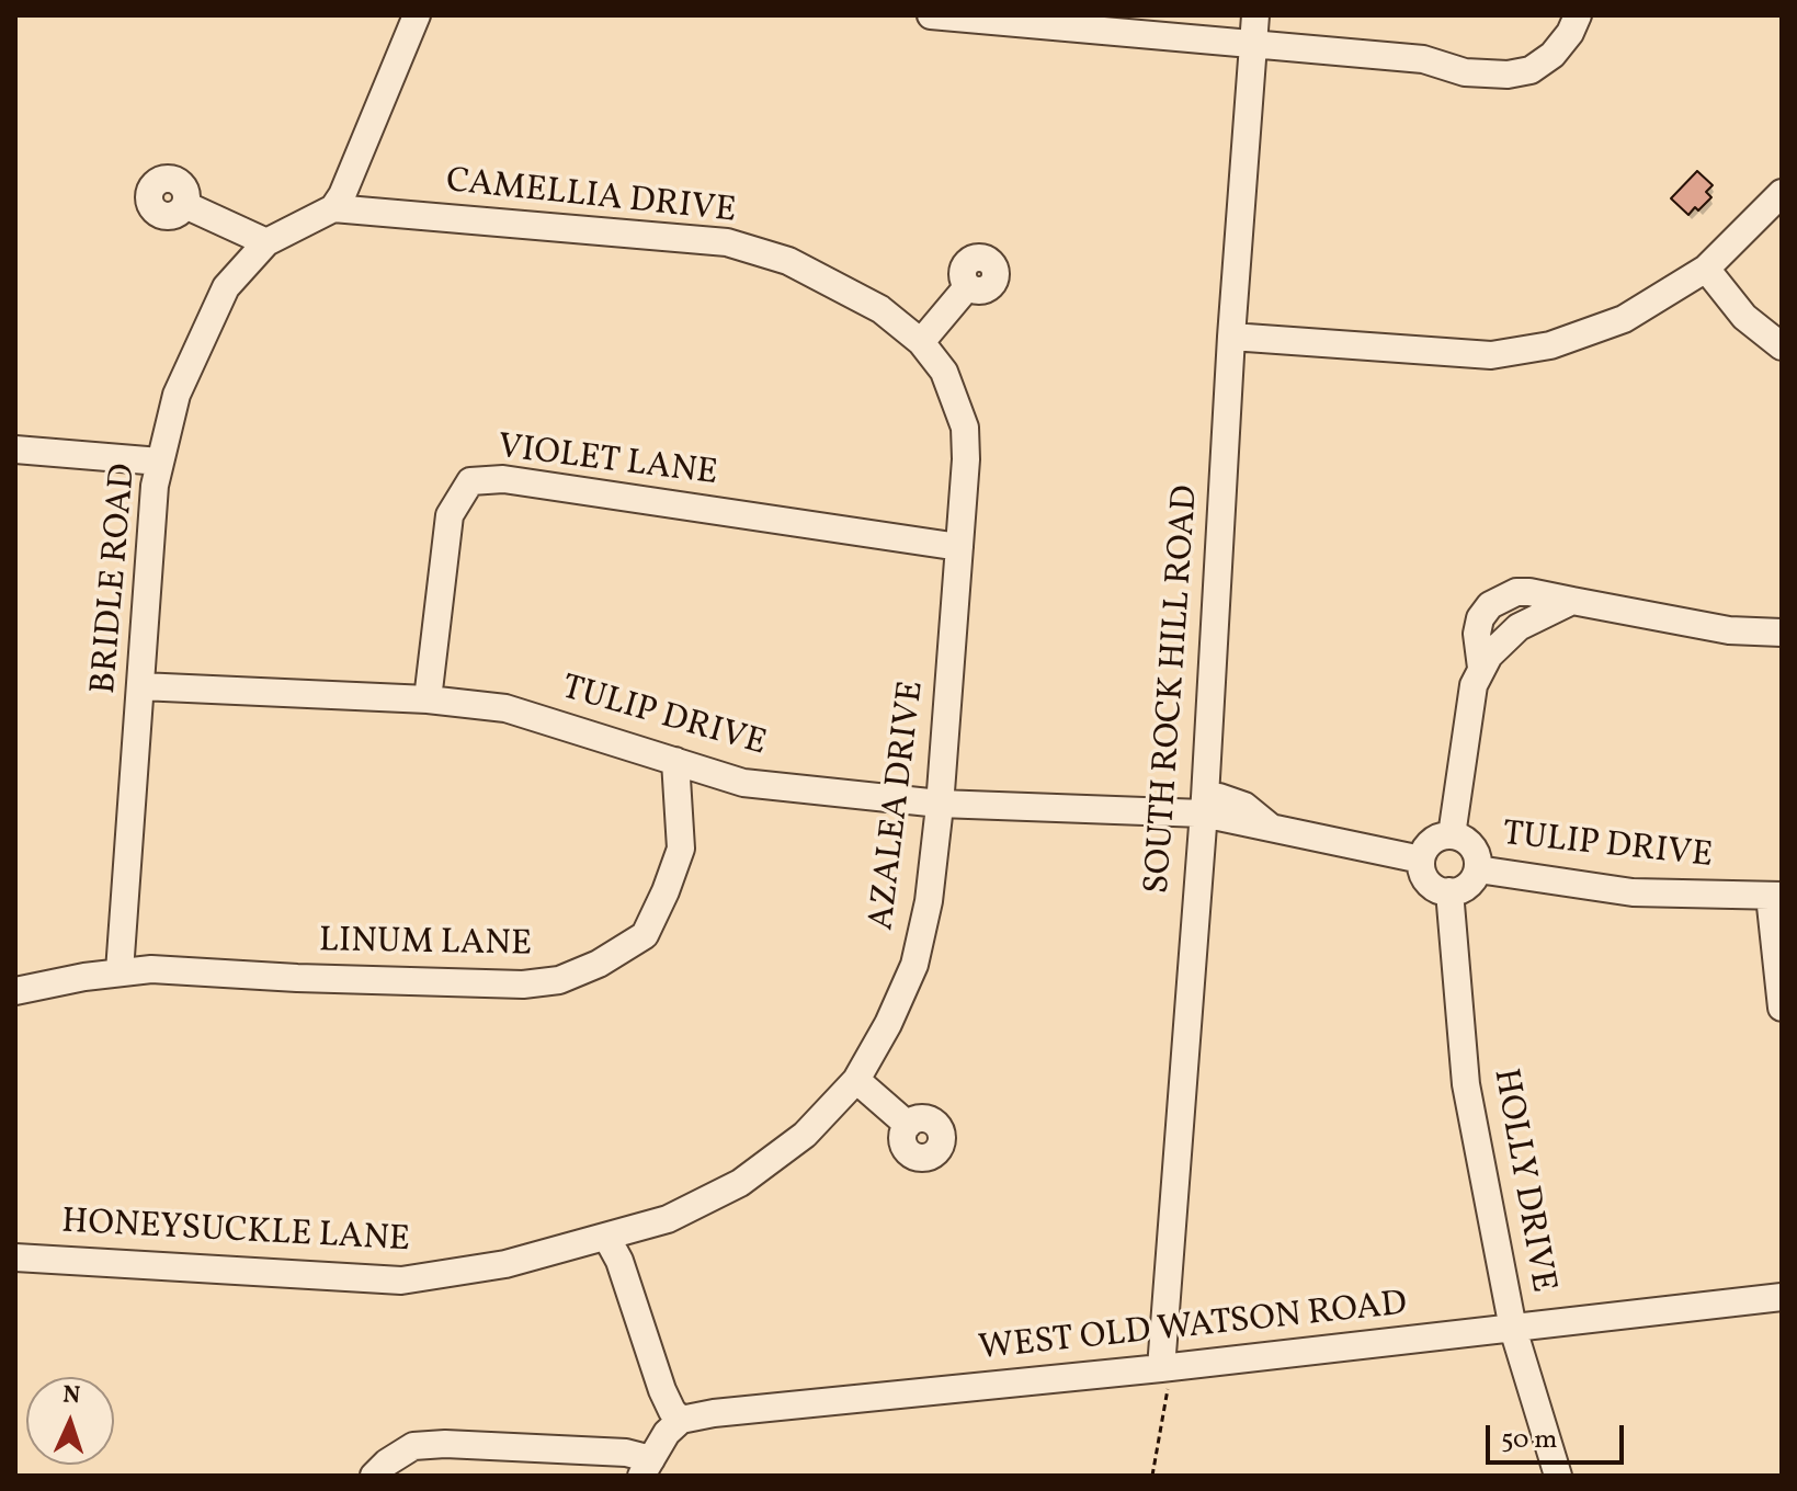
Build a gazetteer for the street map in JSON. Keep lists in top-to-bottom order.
{
  "streets": {
    "street": [
      "CAMELLIA DRIVE",
      "VIOLET LANE",
      "BRIDLE ROAD",
      "SOUTH ROCK HILL ROAD",
      "TULIP DRIVE",
      "AZALEA DRIVE",
      "LINUM LANE",
      "HOLLY DRIVE",
      "HONEYSUCKLE LANE",
      "WEST OLD WATSON ROAD"
    ]
  },
  "crossings": [
    ["CAMELLIA DRIVE", "BRIDLE ROAD"],
    ["CAMELLIA DRIVE", "AZALEA DRIVE"],
    ["VIOLET LANE", "TULIP DRIVE"],
    ["VIOLET LANE", "AZALEA DRIVE"],
    ["BRIDLE ROAD", "TULIP DRIVE"],
    ["BRIDLE ROAD", "LINUM LANE"],
    ["SOUTH ROCK HILL ROAD", "TULIP DRIVE"],
    ["SOUTH ROCK HILL ROAD", "WEST OLD WATSON ROAD"],
    ["TULIP DRIVE", "AZALEA DRIVE"],
    ["TULIP DRIVE", "LINUM LANE"],
    ["TULIP DRIVE", "HOLLY DRIVE"],
    ["AZALEA DRIVE", "HONEYSUCKLE LANE"],
    ["HOLLY DRIVE", "WEST OLD WATSON ROAD"]
  ],
  "scale_bar": "50 m",
  "north": "top"
}
